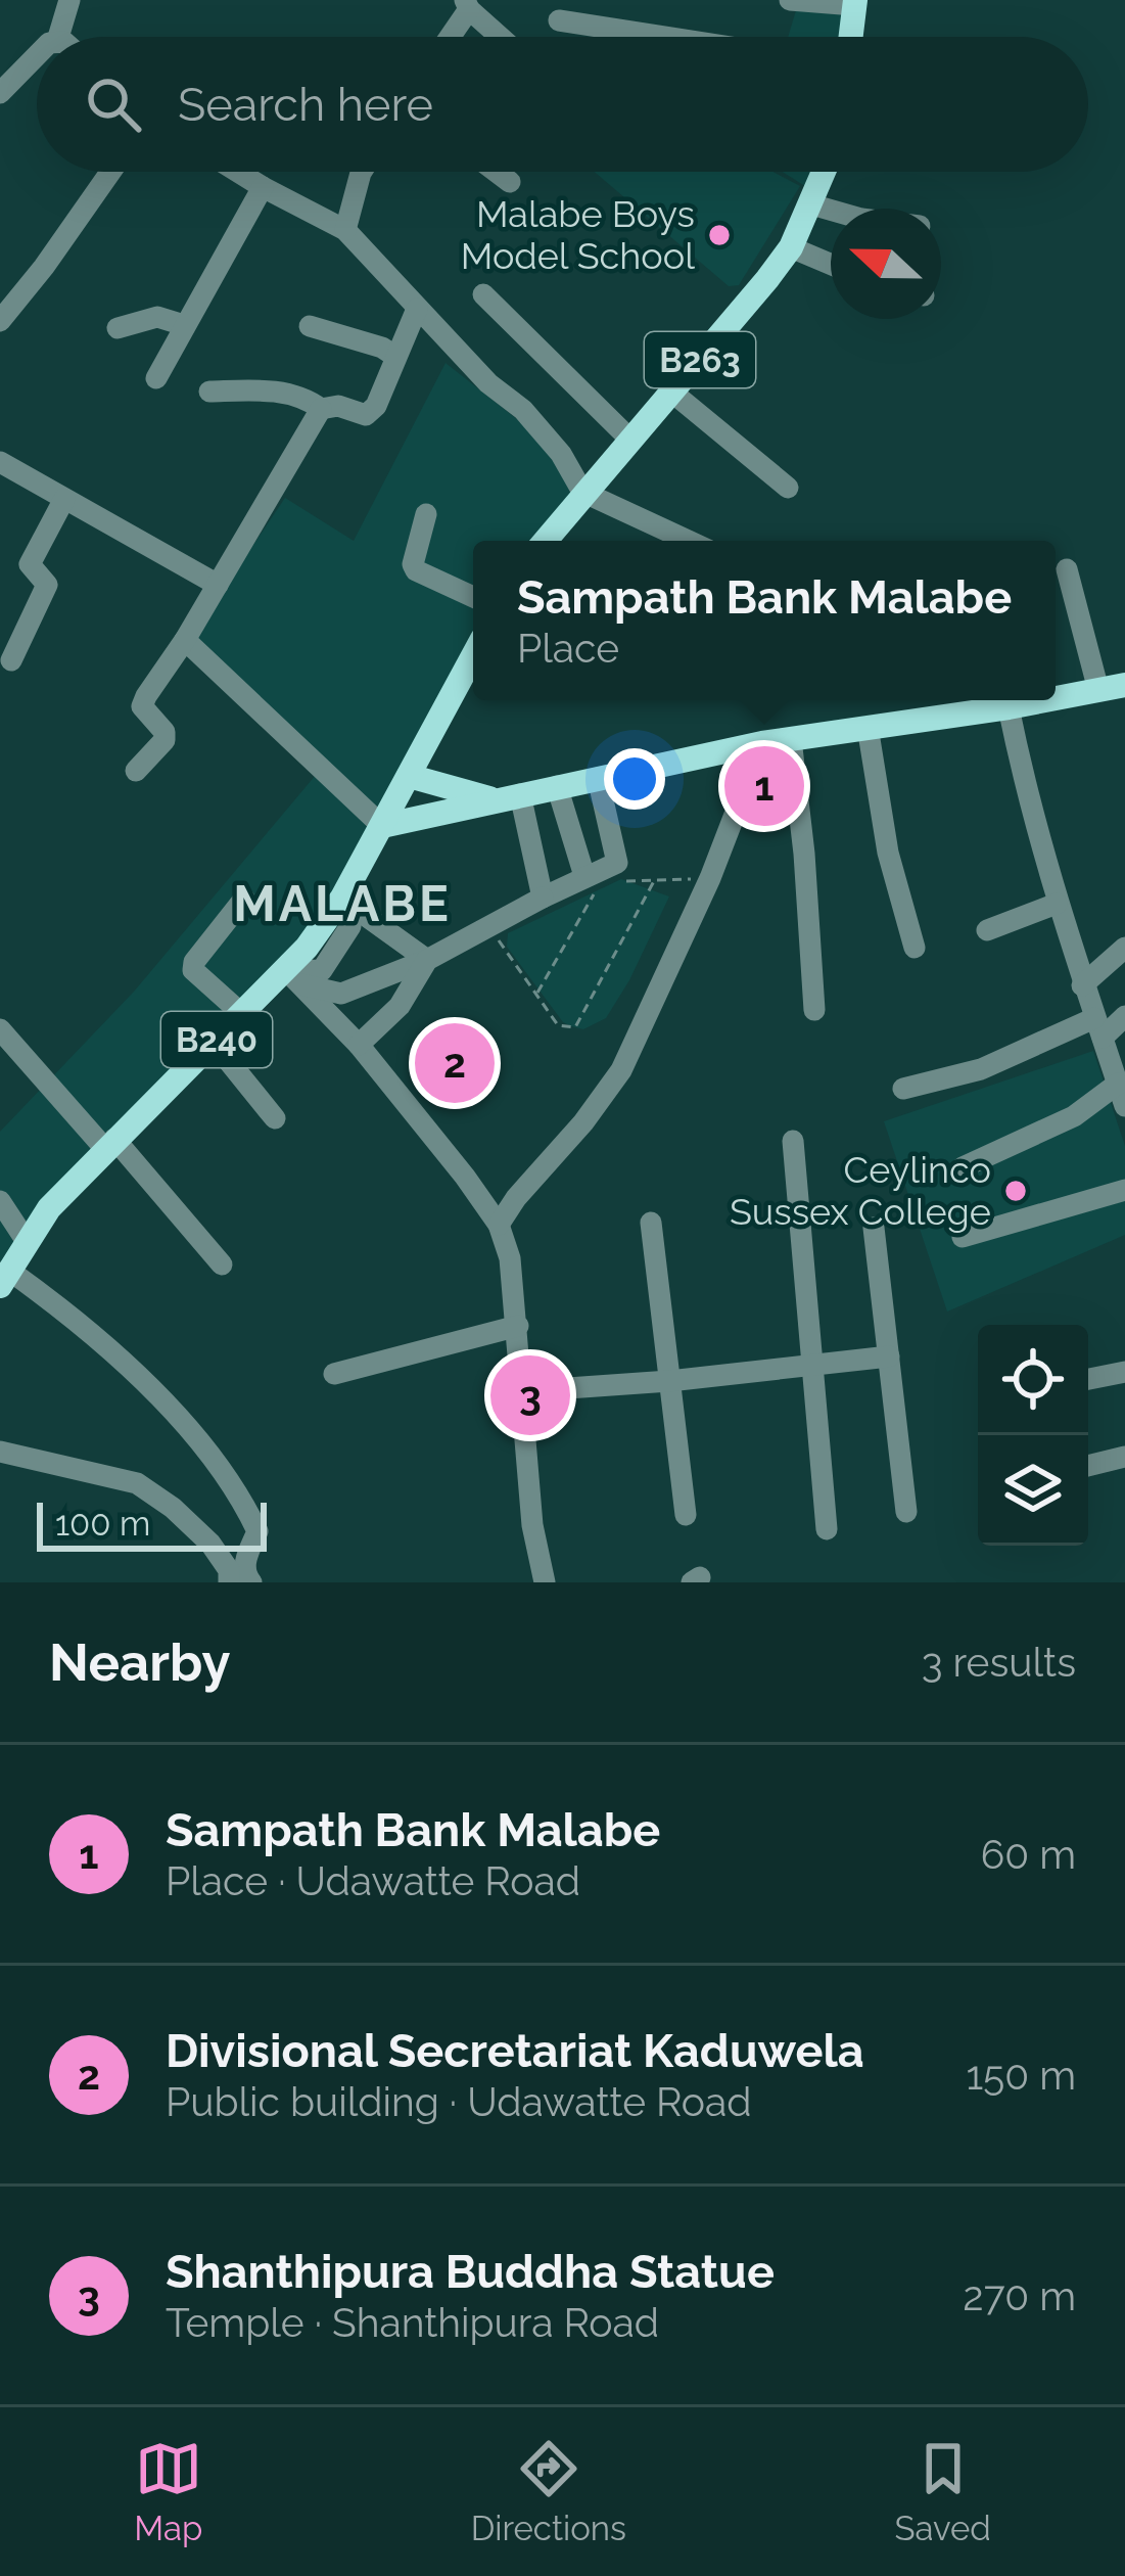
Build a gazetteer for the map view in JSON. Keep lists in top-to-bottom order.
{
  "streets": {
    "main road": ["B263", "B240"]
  },
  "districts": ["MALABE"],
  "places": ["Malabe Boys Model School", "Ceylinco Sussex College"],
  "scale_bar": "100 m",
  "north": "left",
  "page": {
    "search": "Search here",
    "popup": ["Sampath Bank Malabe", "Place"],
    "pins": ["1", "2", "3"],
    "scale": "100 m",
    "heading": ["Nearby", "3 results"],
    "list": [
      {
        "mark": "1",
        "name": "Sampath Bank Malabe",
        "note": "Place · Udawatte Road",
        "value": "60 m"
      },
      {
        "mark": "2",
        "name": "Divisional Secretariat Kaduwela",
        "note": "Public building · Udawatte Road",
        "value": "150 m"
      },
      {
        "mark": "3",
        "name": "Shanthipura Buddha Statue",
        "note": "Temple · Shanthipura Road",
        "value": "270 m"
      }
    ],
    "nav": ["Map", "Directions", "Saved"]
  }
}
